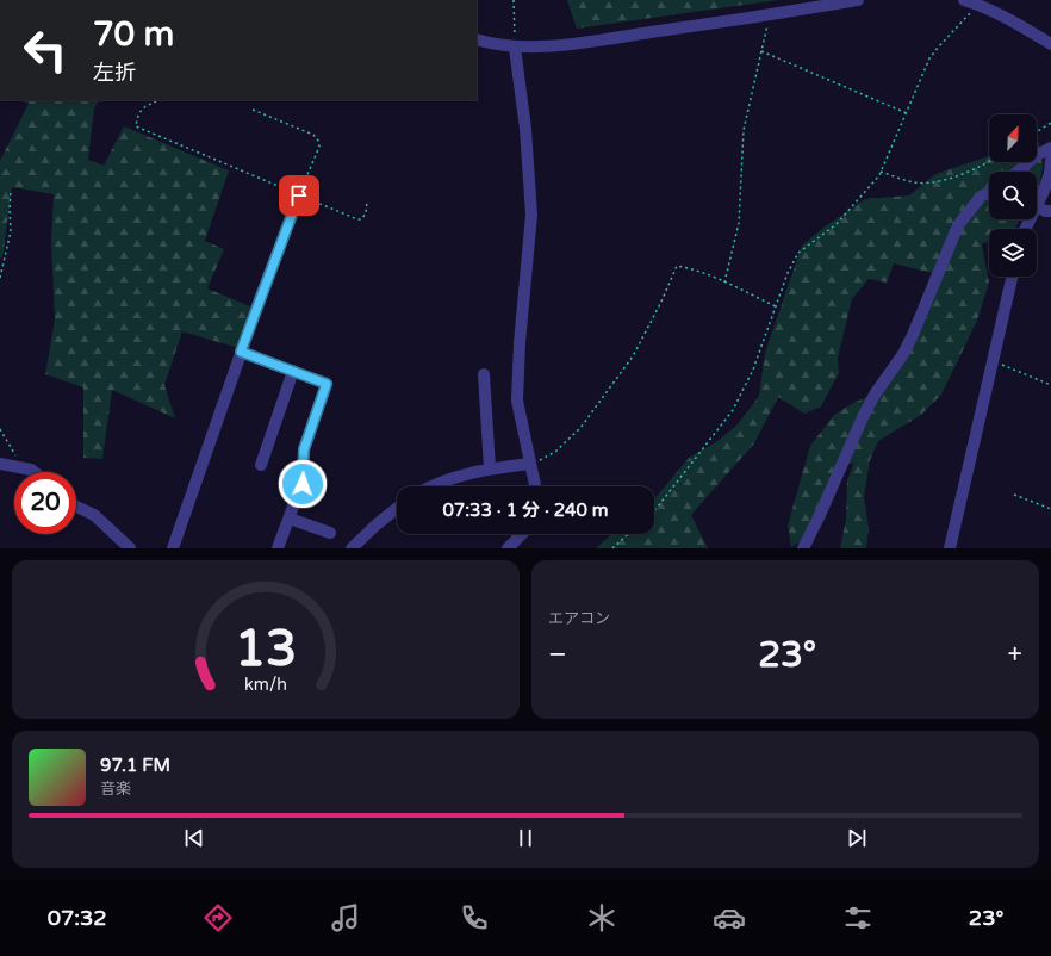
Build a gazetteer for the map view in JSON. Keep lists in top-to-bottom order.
{
  "north": "top right",
  "page": {
    "turn": ["70 m", "左折"],
    "limit": "20",
    "trip": "07:33 · 1 分 · 240 m",
    "tile": "エアコン",
    "heat": ["−", "23°", "+"],
    "song": ["97.1 FM", "音楽"],
    "tabs": ["07:32", "23°"],
    "gauge": ["13", "km/h"]
  }
}
